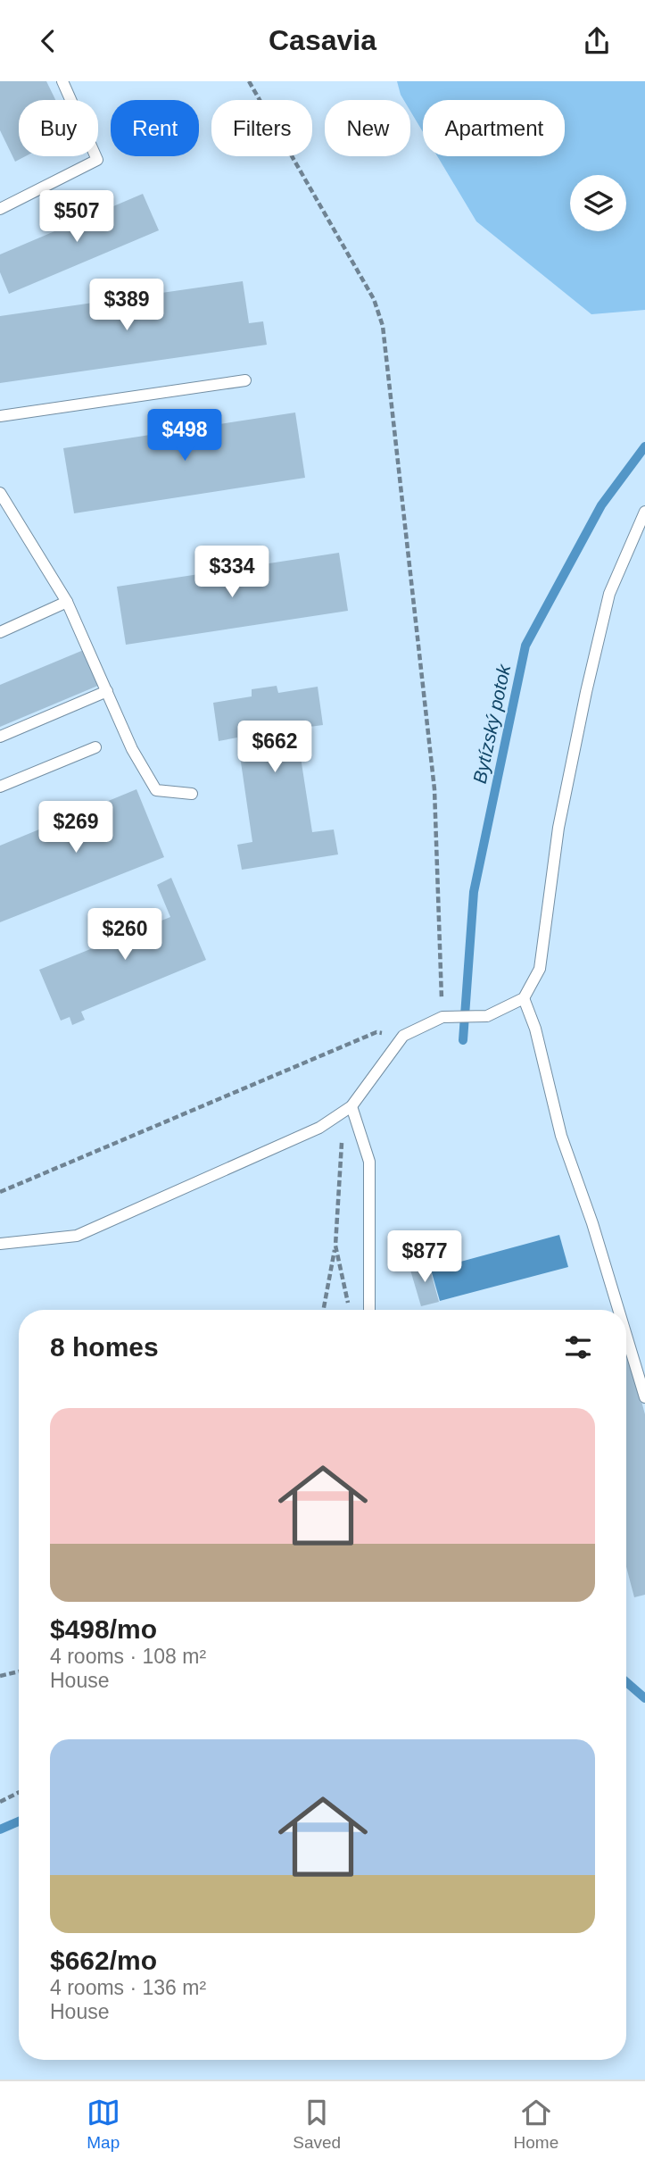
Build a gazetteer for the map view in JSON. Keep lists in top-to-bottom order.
{
  "water": ["Bytízský potok"],
  "page": {
    "header": "Casavia",
    "chip": [
      "Buy",
      "Rent",
      "Filters",
      "New",
      "Apartment"
    ],
    "price": [
      "$507",
      "$389",
      "$498",
      "$334",
      "$662",
      "$269",
      "$260",
      "$877"
    ],
    "heading": "8 homes",
    "list": [
      {
        "name": "$498/mo",
        "note": "4 rooms · 108 m² · House"
      },
      {
        "name": "$662/mo",
        "note": "4 rooms · 136 m² · House"
      }
    ],
    "tabs": ["Map", "Saved", "Home"]
  }
}
